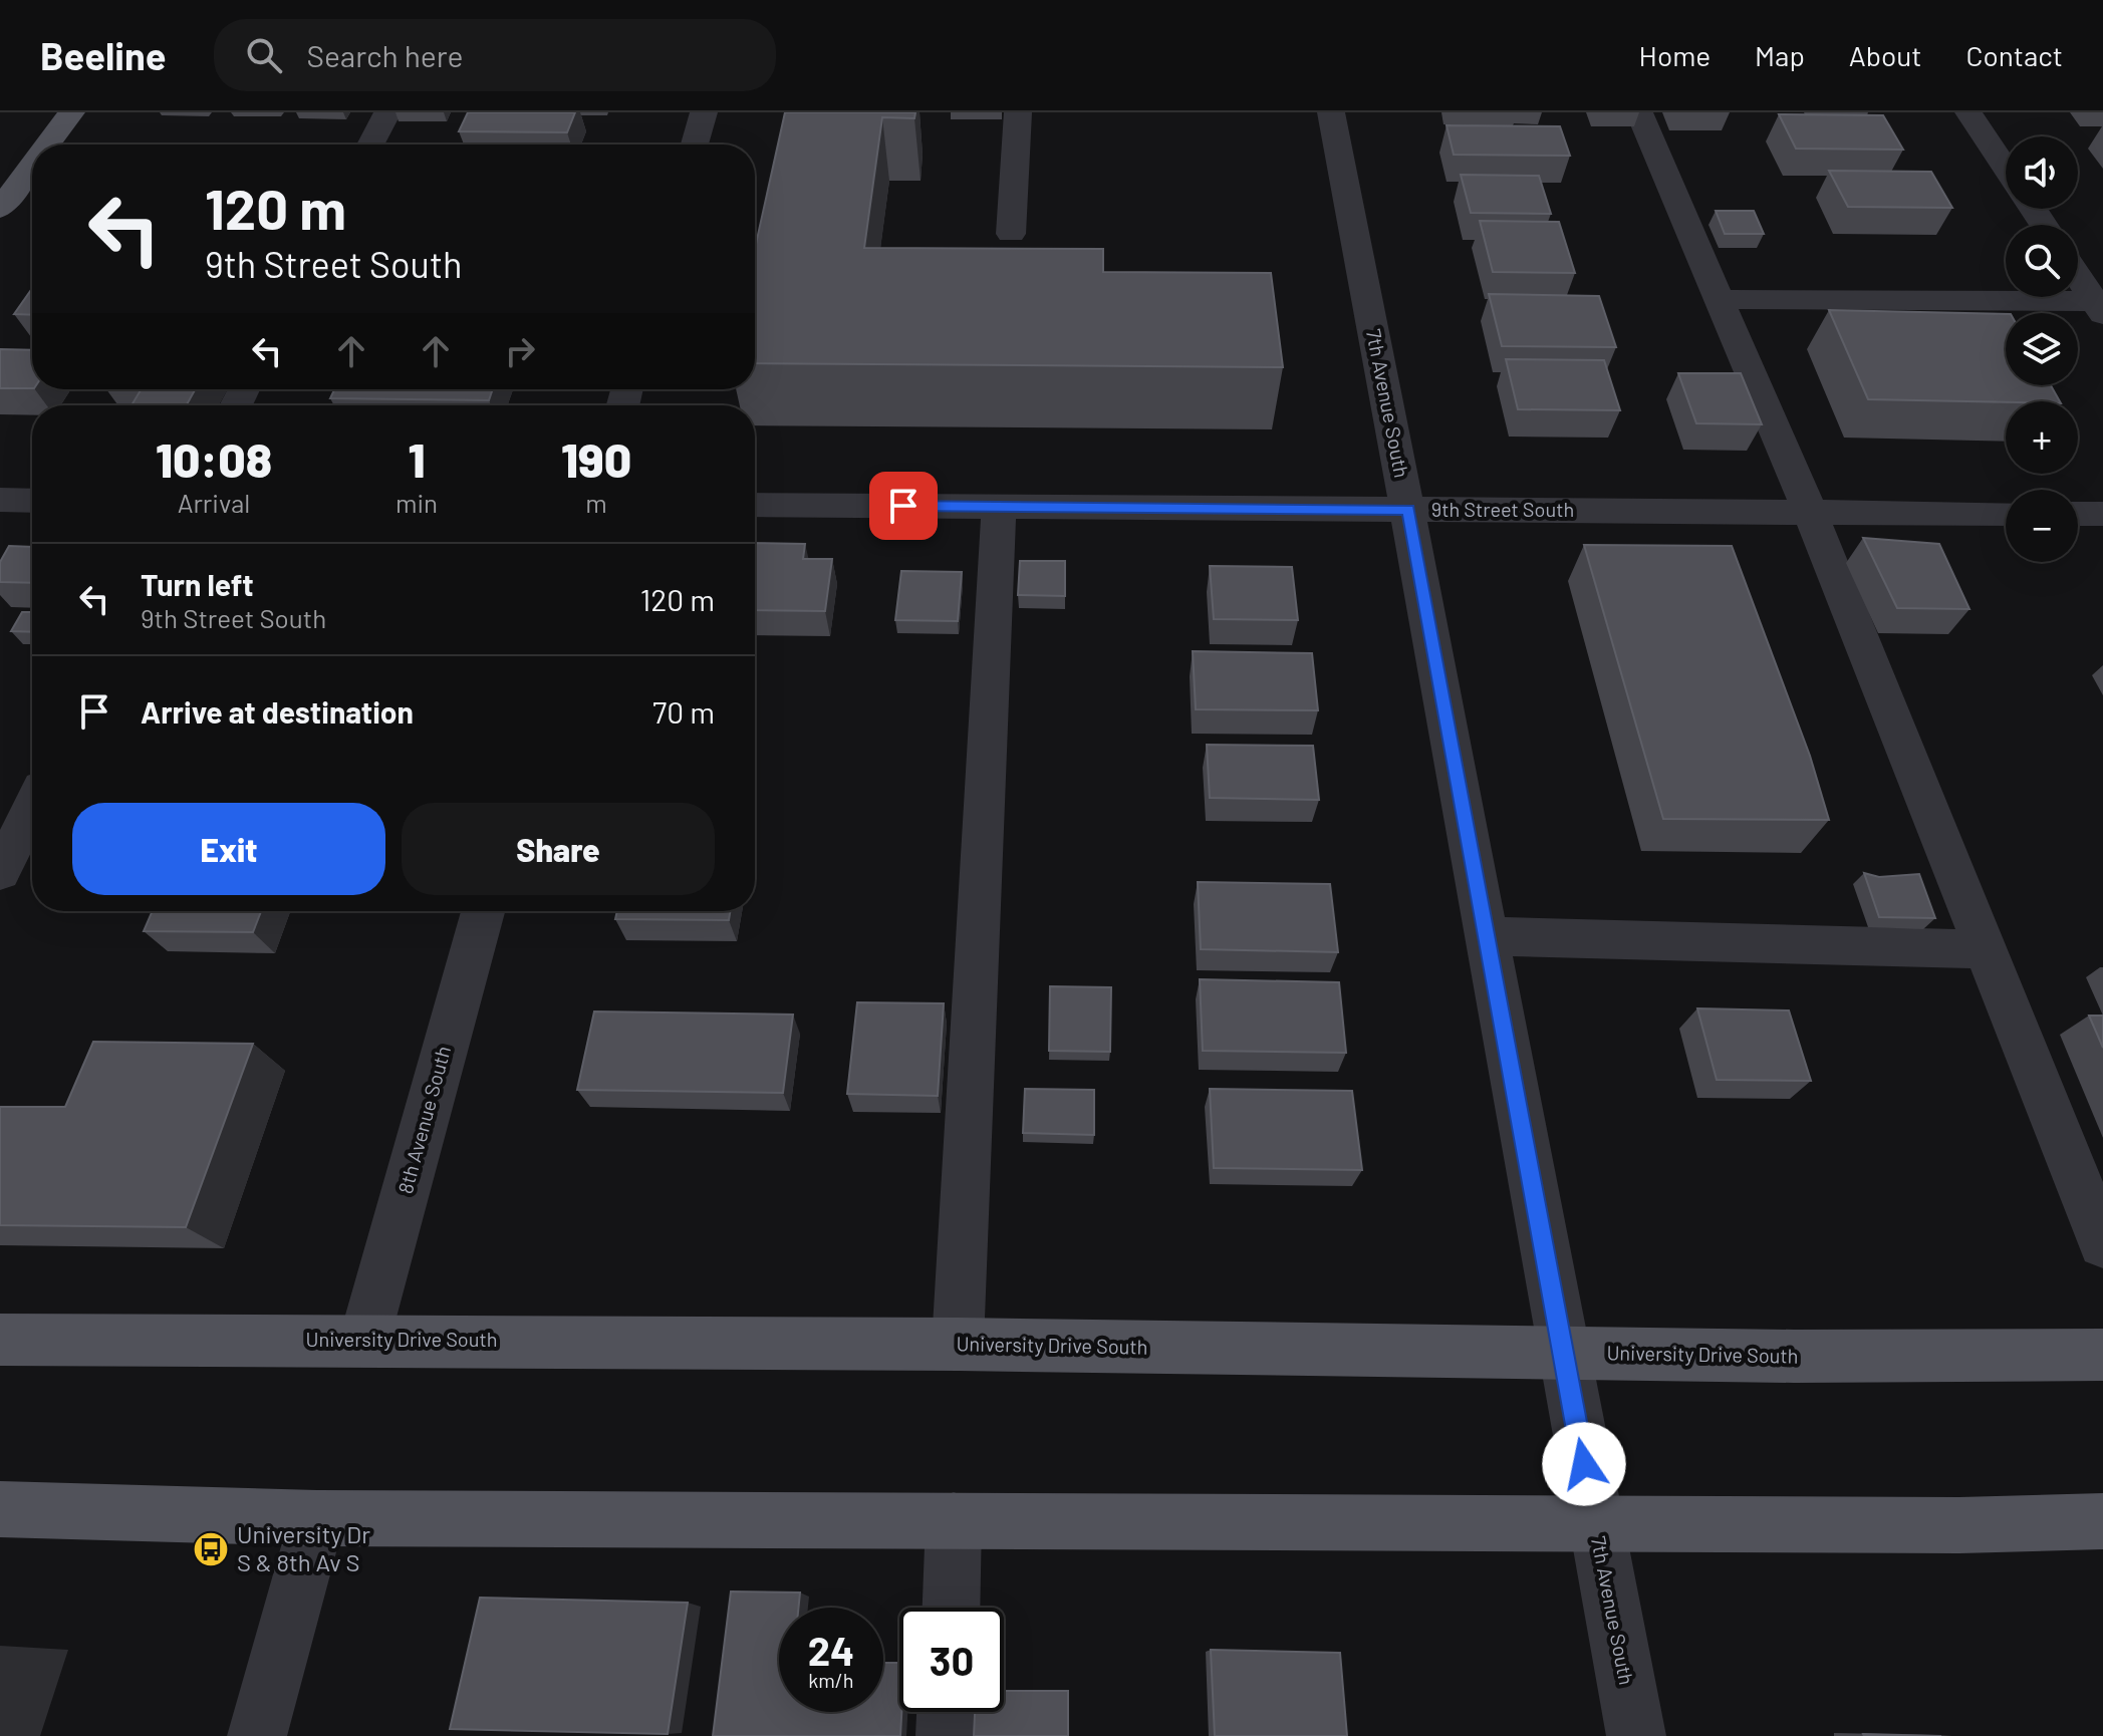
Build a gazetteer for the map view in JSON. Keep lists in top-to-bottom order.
{
  "streets": {
    "main road": ["University Drive South"],
    "street": ["7th Avenue South", "9th Street South", "8th Avenue South"]
  },
  "crossings": [
    ["7th Avenue South", "9th Street South"],
    ["7th Avenue South", "University Drive South"],
    ["8th Avenue South", "University Drive South"]
  ],
  "places": {
    "bus stop": ["University Dr S & 8th Av S"]
  },
  "page": {
    "header": "Beeline",
    "search": "Search here",
    "nav": [
      "Home",
      "Map",
      "About",
      "Contact"
    ],
    "map_buttons": ["+", "−"],
    "turn": ["120 m", "9th Street South"],
    "eta": [
      "10:08",
      "Arrival",
      "1",
      "min",
      "190",
      "m"
    ],
    "list": [
      {
        "name": "Turn left",
        "note": "9th Street South",
        "value": "120 m"
      },
      {
        "name": "Arrive at destination",
        "value": "70 m"
      }
    ],
    "buttons": ["Exit", "Share"],
    "speed": "24 km/h",
    "limit": "30"
  }
}
